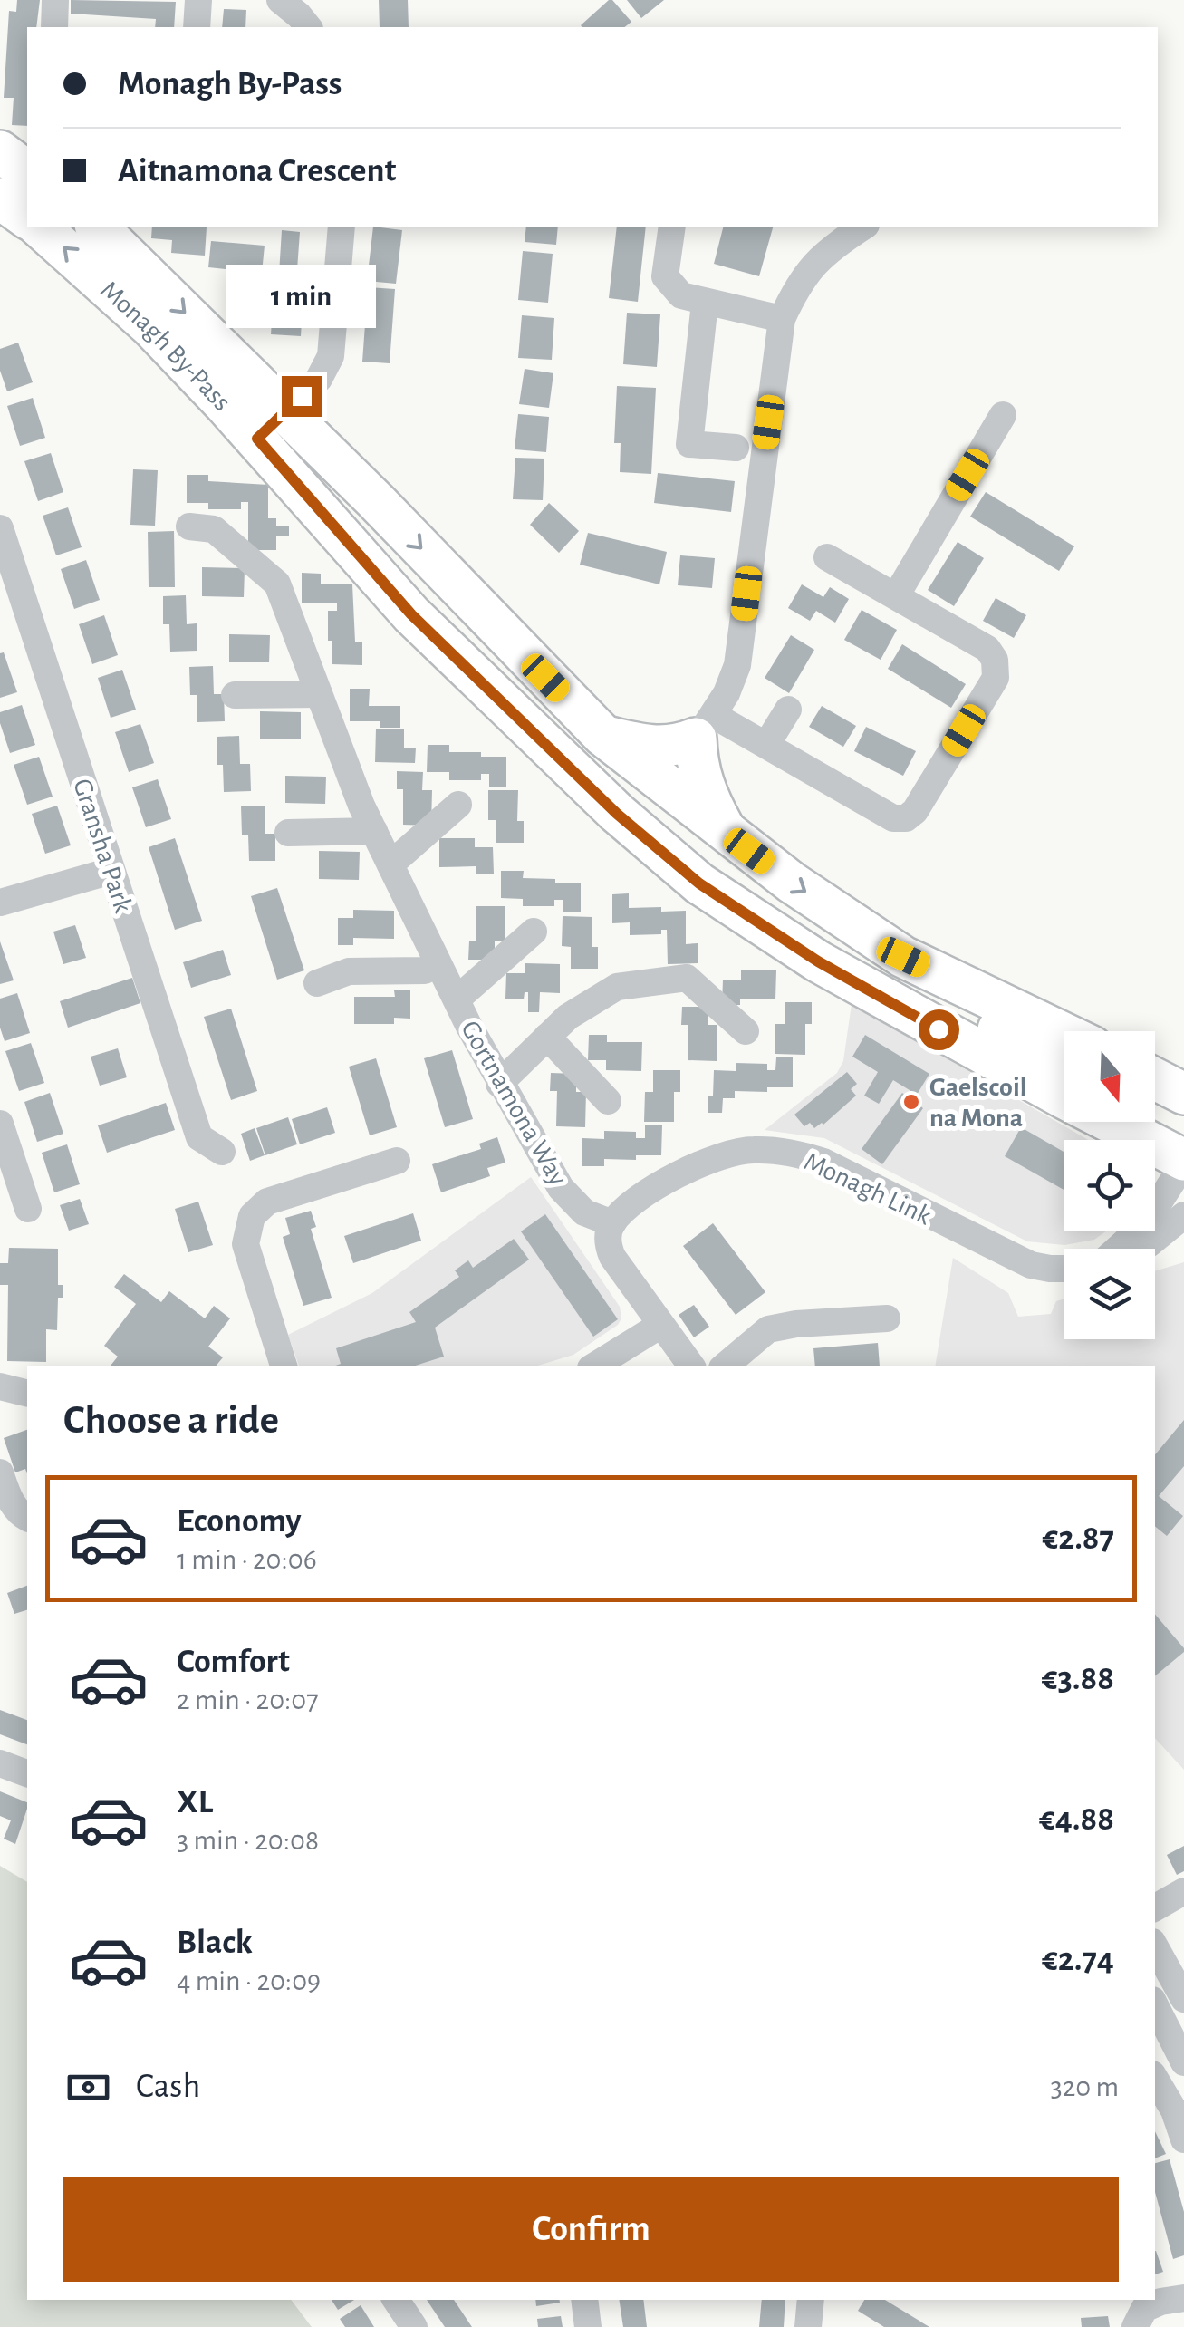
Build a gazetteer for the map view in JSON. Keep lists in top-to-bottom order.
{
  "streets": {
    "highway": ["Monagh By-Pass"],
    "street": ["Gransha Park", "Gortnamona Way", "Monagh Link"]
  },
  "crossings": [
    ["Gortnamona Way", "Monagh Link"]
  ],
  "places": ["Gaelscoil na Mona"],
  "north": "bottom",
  "page": {
    "banner": ["Monagh By-Pass", "Aitnamona Crescent"],
    "bubble": "1 min",
    "heading": "Choose a ride",
    "list": [
      {
        "name": "Economy",
        "note": "1 min · 20:06",
        "value": "€2.87"
      },
      {
        "name": "Comfort",
        "note": "2 min · 20:07",
        "value": "€3.88"
      },
      {
        "name": "XL",
        "note": "3 min · 20:08",
        "value": "€4.88"
      },
      {
        "name": "Black",
        "note": "4 min · 20:09",
        "value": "€2.74"
      }
    ],
    "pay": ["Cash", "320 m"],
    "buttons": "Confirm"
  }
}
